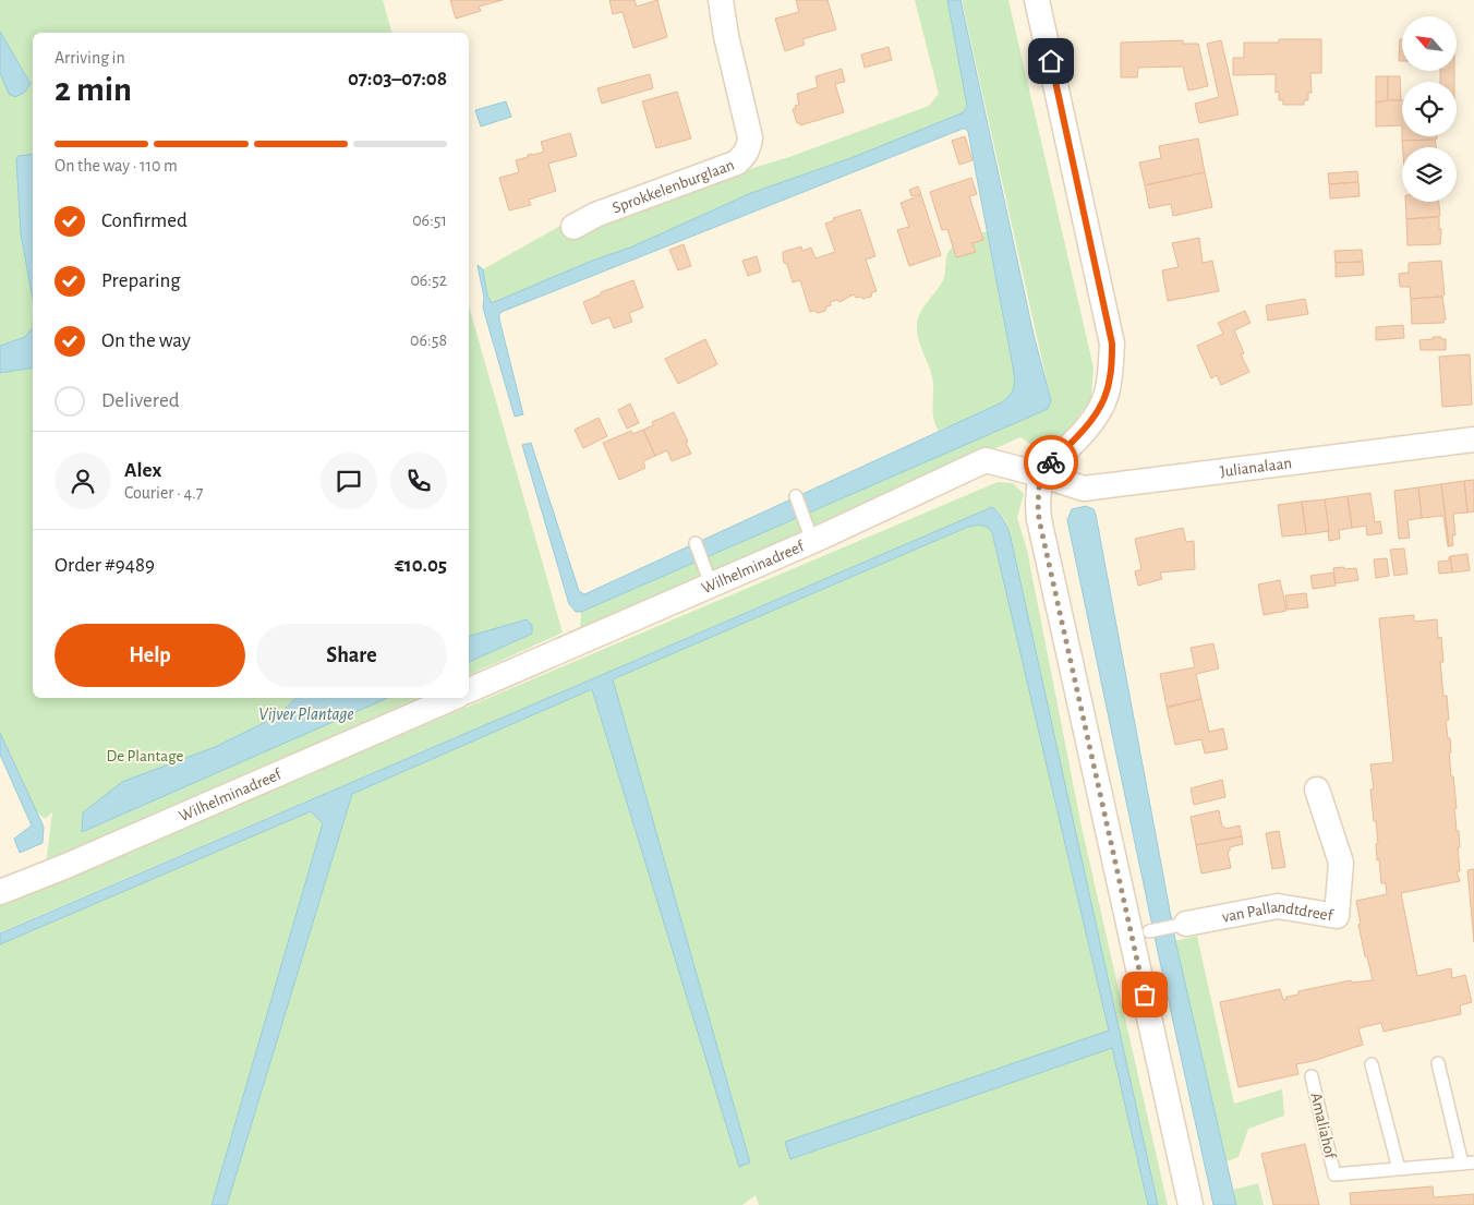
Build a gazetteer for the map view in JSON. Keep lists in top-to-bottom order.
{
  "streets": {
    "street": [
      "Sprokkelenburglaan",
      "Julianalaan",
      "Wilhelminadreef",
      "van Pallandtdreef"
    ],
    "lane": ["Amaliahof"]
  },
  "crossings": [
    ["Julianalaan", "Wilhelminadreef"]
  ],
  "water": ["Vijver Plantage"],
  "parks": ["De Plantage"],
  "north": "top left",
  "page": {
    "heading": ["2 min", "Arriving in", "07:03–07:08"],
    "panel": [
      "Alex",
      "Courier · 4.7",
      "Order #9489",
      "€10.05"
    ],
    "bar": "On the way · 110 m",
    "list": [
      ["Confirmed", "06:51"],
      ["Preparing", "06:52"],
      ["On the way", "06:58"],
      "Delivered"
    ],
    "buttons": ["Help", "Share"]
  }
}
